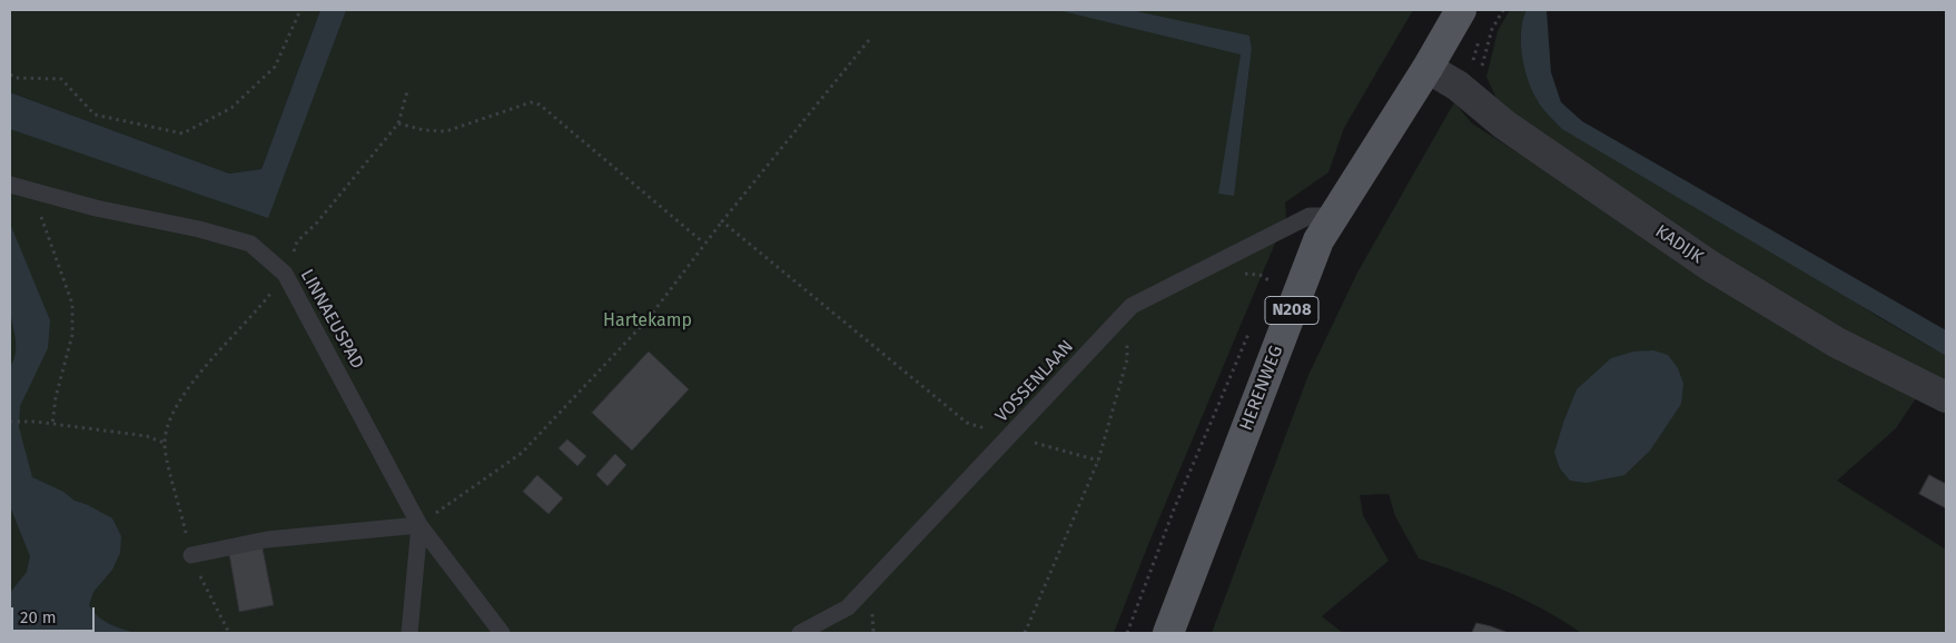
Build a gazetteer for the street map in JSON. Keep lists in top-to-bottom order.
{
  "streets": {
    "main road": ["N208", "HERENWEG"],
    "street": ["KADIJK"],
    "lane": ["LINNAEUSPAD", "VOSSENLAAN"]
  },
  "crossings": [
    ["KADIJK", "HERENWEG"],
    ["VOSSENLAAN", "HERENWEG"]
  ],
  "parks": ["Hartekamp"],
  "scale_bar": "20 m"
}
